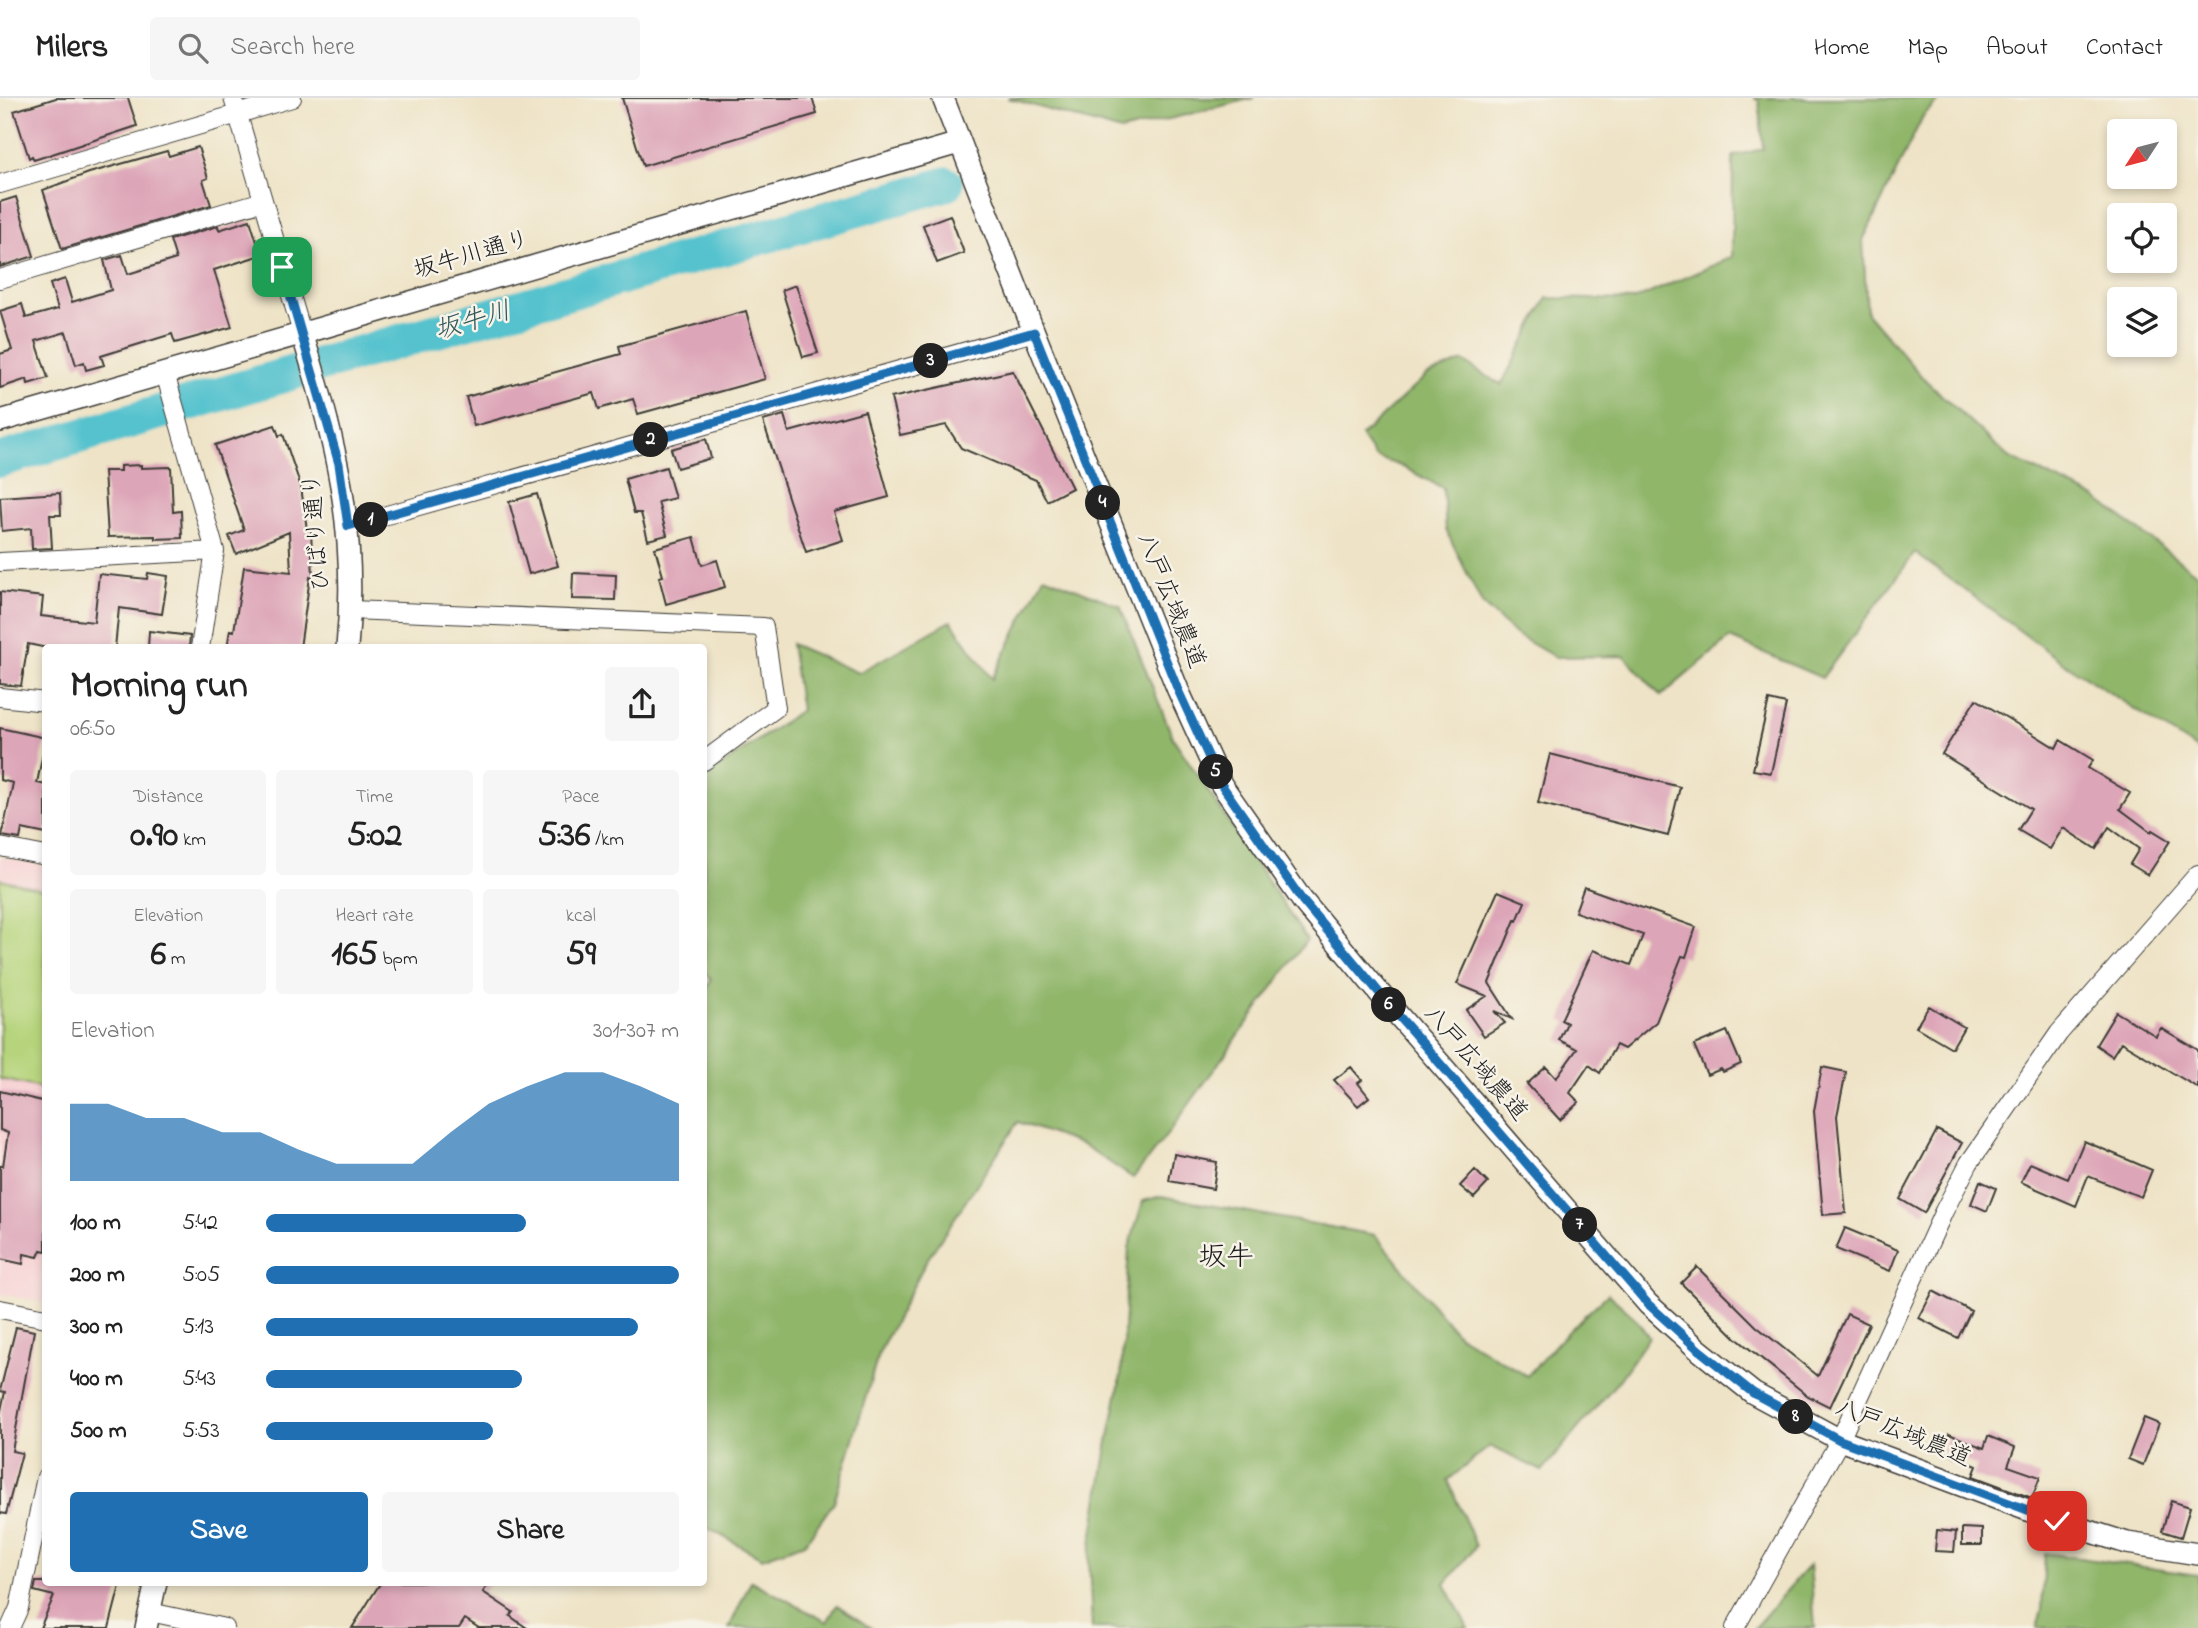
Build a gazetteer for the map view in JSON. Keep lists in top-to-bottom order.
{
  "streets": {
    "street": ["坂牛川通り", "ひばり通り", "八戸広域農道"]
  },
  "crossings": [
    ["坂牛川通り", "ひばり通り"],
    ["坂牛川通り", "八戸広域農道"]
  ],
  "districts": ["坂牛"],
  "water": ["坂牛川"],
  "north": "bottom left",
  "page": {
    "header": "Milers",
    "search": "Search here",
    "nav": [
      "Home",
      "Map",
      "About",
      "Contact"
    ],
    "pins": [
      "3",
      "2",
      "4",
      "1",
      "5",
      "6",
      "7",
      "8"
    ],
    "heading": ["Morning run", "06:50"],
    "stats": [
      ["Distance", "0.90 km"],
      ["Time", "5:02"],
      ["Pace", "5:36 /km"],
      ["Elevation", "6 m"],
      ["Heart rate", "165 bpm"],
      ["kcal", "59"]
    ],
    "chart": ["Elevation", "301–307 m"],
    "list": [
      {
        "name": "100 m",
        "note": "5:42"
      },
      {
        "name": "200 m",
        "note": "5:05"
      },
      {
        "name": "300 m",
        "note": "5:13"
      },
      {
        "name": "400 m",
        "note": "5:43"
      },
      {
        "name": "500 m",
        "note": "5:53"
      }
    ],
    "buttons": ["Save", "Share"]
  }
}
